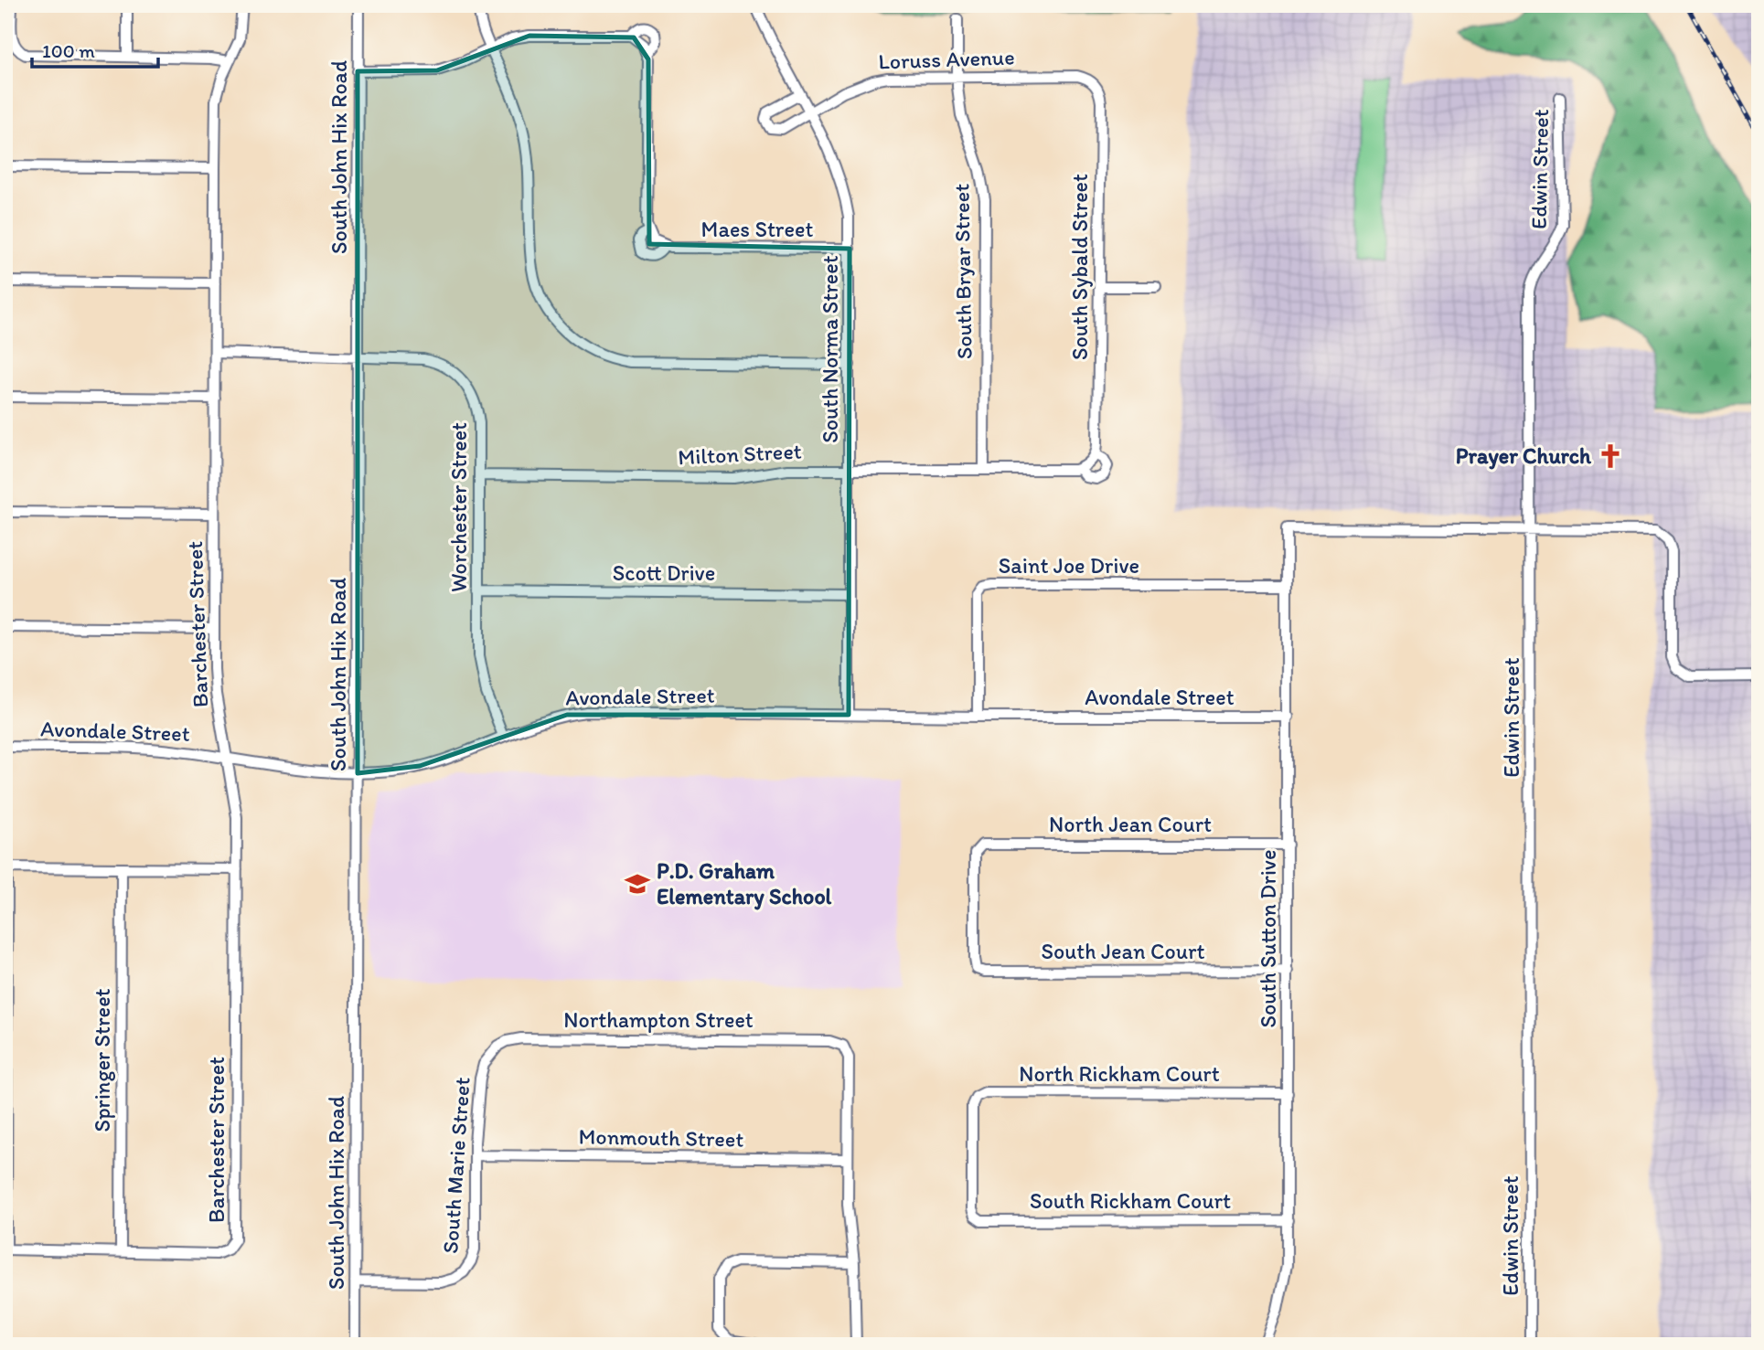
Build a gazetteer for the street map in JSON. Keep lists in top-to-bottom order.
{
  "streets": {
    "street": [
      "Loruss Avenue",
      "South John Hix Road",
      "Edwin Street",
      "Maes Street",
      "South Sybald Street",
      "South Bryar Street",
      "South Norma Street",
      "Milton Street",
      "Worchester Street",
      "Saint Joe Drive",
      "Scott Drive",
      "Barchester Street",
      "Avondale Street",
      "North Jean Court",
      "South Sutton Drive",
      "South Jean Court",
      "Northampton Street",
      "Springer Street",
      "North Rickham Court",
      "Monmouth Street",
      "South Marie Street",
      "South Rickham Court"
    ]
  },
  "crossings": [
    ["Loruss Avenue", "South Sybald Street"],
    ["Loruss Avenue", "South Bryar Street"],
    ["Loruss Avenue", "South Norma Street"],
    ["South John Hix Road", "Maes Street"],
    ["South John Hix Road", "Worchester Street"],
    ["South John Hix Road", "Avondale Street"],
    ["South John Hix Road", "South Marie Street"],
    ["Edwin Street", "South Sutton Drive"],
    ["Maes Street", "South Norma Street"],
    ["South Sybald Street", "Milton Street"],
    ["South Bryar Street", "Milton Street"],
    ["South Norma Street", "Milton Street"],
    ["South Norma Street", "Scott Drive"],
    ["South Norma Street", "Avondale Street"],
    ["Milton Street", "Worchester Street"],
    ["Worchester Street", "Scott Drive"],
    ["Worchester Street", "Barchester Street"],
    ["Worchester Street", "Avondale Street"],
    ["Saint Joe Drive", "Avondale Street"],
    ["Saint Joe Drive", "South Sutton Drive"],
    ["Barchester Street", "Avondale Street"],
    ["Barchester Street", "Springer Street"],
    ["Avondale Street", "South Sutton Drive"],
    ["North Jean Court", "South Sutton Drive"],
    ["North Jean Court", "South Jean Court"],
    ["South Sutton Drive", "South Jean Court"],
    ["South Sutton Drive", "North Rickham Court"],
    ["South Sutton Drive", "South Rickham Court"],
    ["Northampton Street", "Monmouth Street"],
    ["Northampton Street", "South Marie Street"],
    ["North Rickham Court", "South Rickham Court"],
    ["Monmouth Street", "South Marie Street"]
  ],
  "places": {
    "church": ["Prayer Church"],
    "school or university": ["P.D. Graham Elementary School"]
  },
  "scale_bar": "100 m"
}
